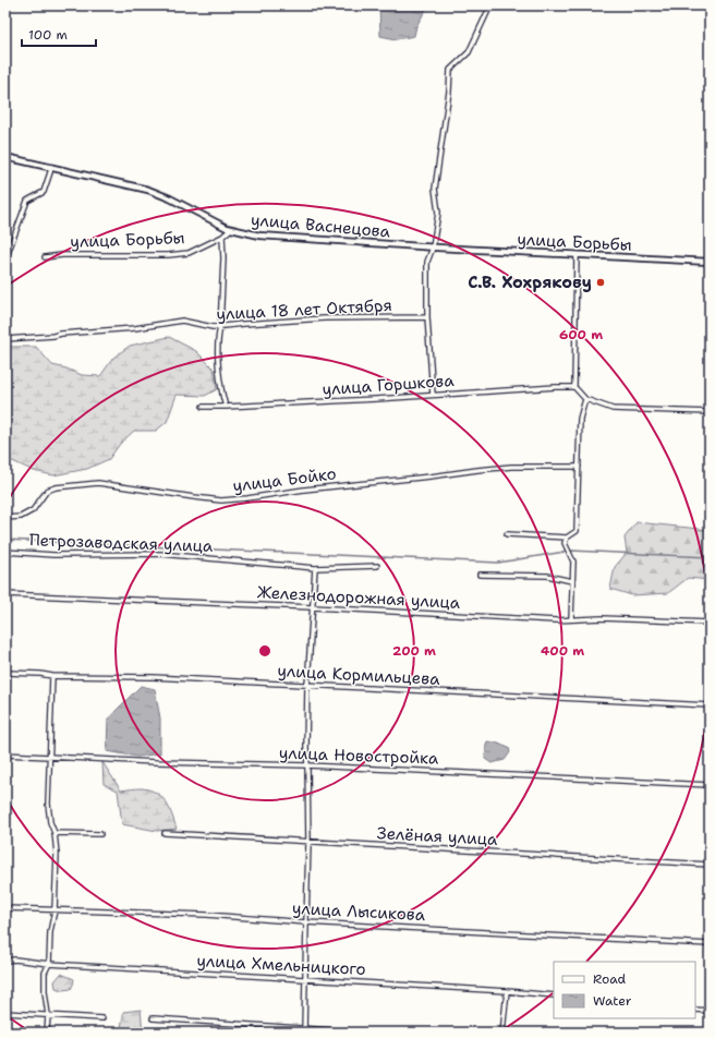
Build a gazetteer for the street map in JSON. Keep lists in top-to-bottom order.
{
  "streets": {
    "street": [
      "улица Васнецова",
      "улица Борьбы",
      "улица 18 лет Октября",
      "улица Горшкова",
      "улица Бойко",
      "Петрозаводская улица",
      "Железнодорожная улица",
      "улица Кормильцева",
      "улица Новостройка",
      "Зелёная улица",
      "улица Лысикова",
      "улица Хмельницкого"
    ]
  },
  "crossings": [
    ["улица Васнецова", "улица Борьбы"]
  ],
  "places": ["С.В. Хохрякову"],
  "legend": ["Road", "Water"],
  "scale_bar": "100 m",
  "rings": ["600 m", "200 m", "400 m"]
}
